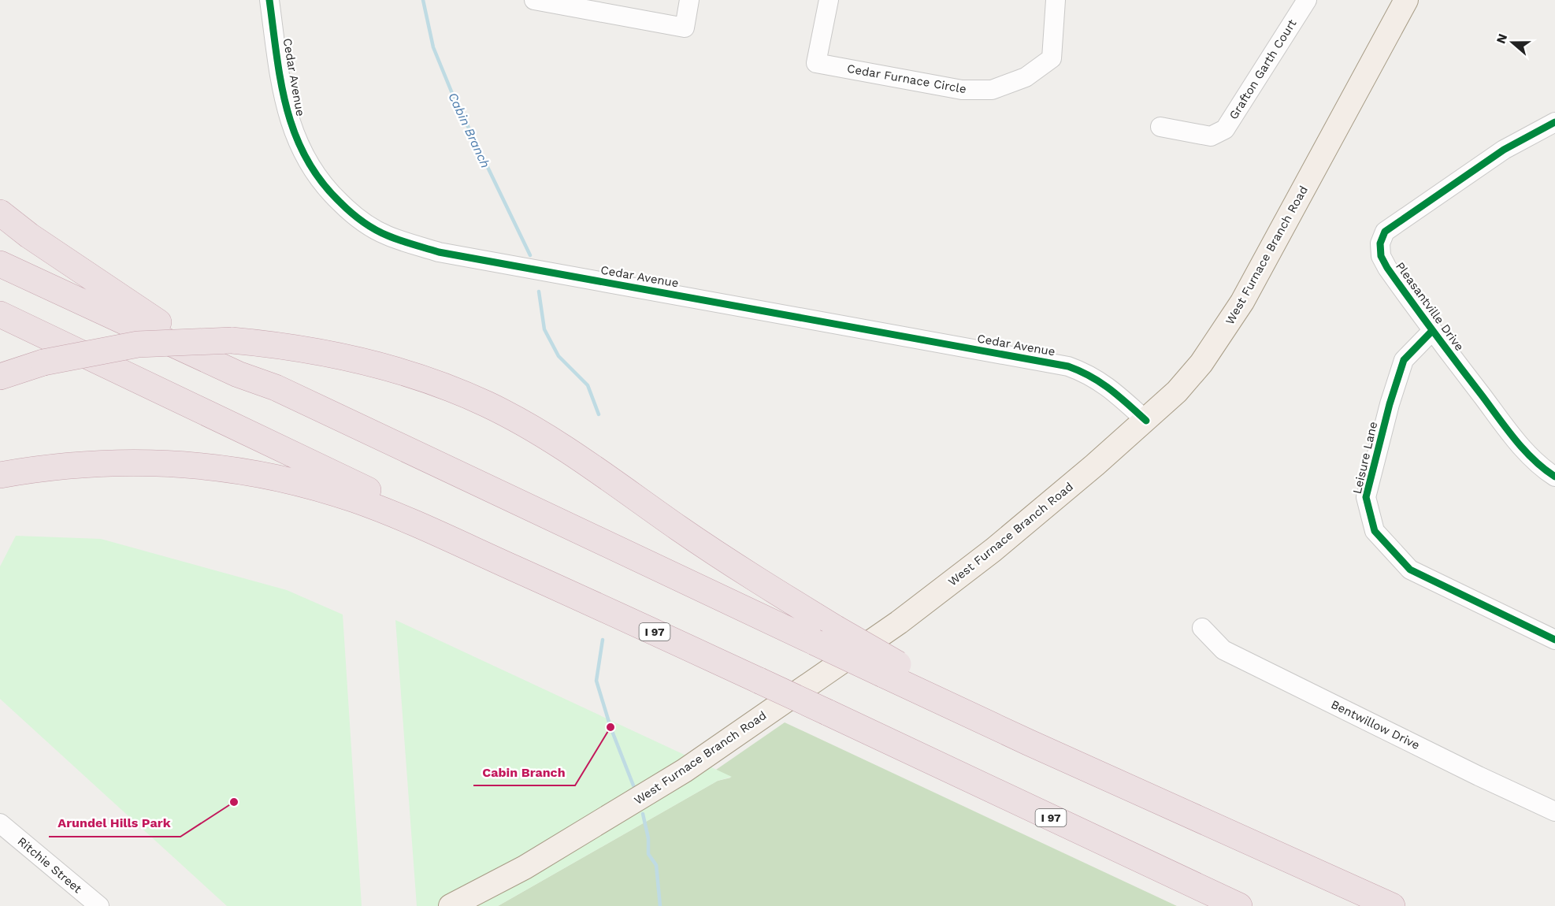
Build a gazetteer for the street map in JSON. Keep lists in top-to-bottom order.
{
  "streets": {
    "highway": ["I 97"],
    "main road": ["West Furnace Branch Road"],
    "street": [
      "Grafton Garth Court",
      "Cedar Avenue",
      "Cedar Furnace Circle",
      "Pleasantville Drive",
      "Leisure Lane",
      "Bentwillow Drive",
      "Ritchie Street"
    ]
  },
  "crossings": [
    ["Cedar Avenue", "West Furnace Branch Road"],
    ["Pleasantville Drive", "Leisure Lane"]
  ],
  "water": ["Cabin Branch"],
  "places": ["Cabin Branch", "Arundel Hills Park"],
  "north": "left"
}
